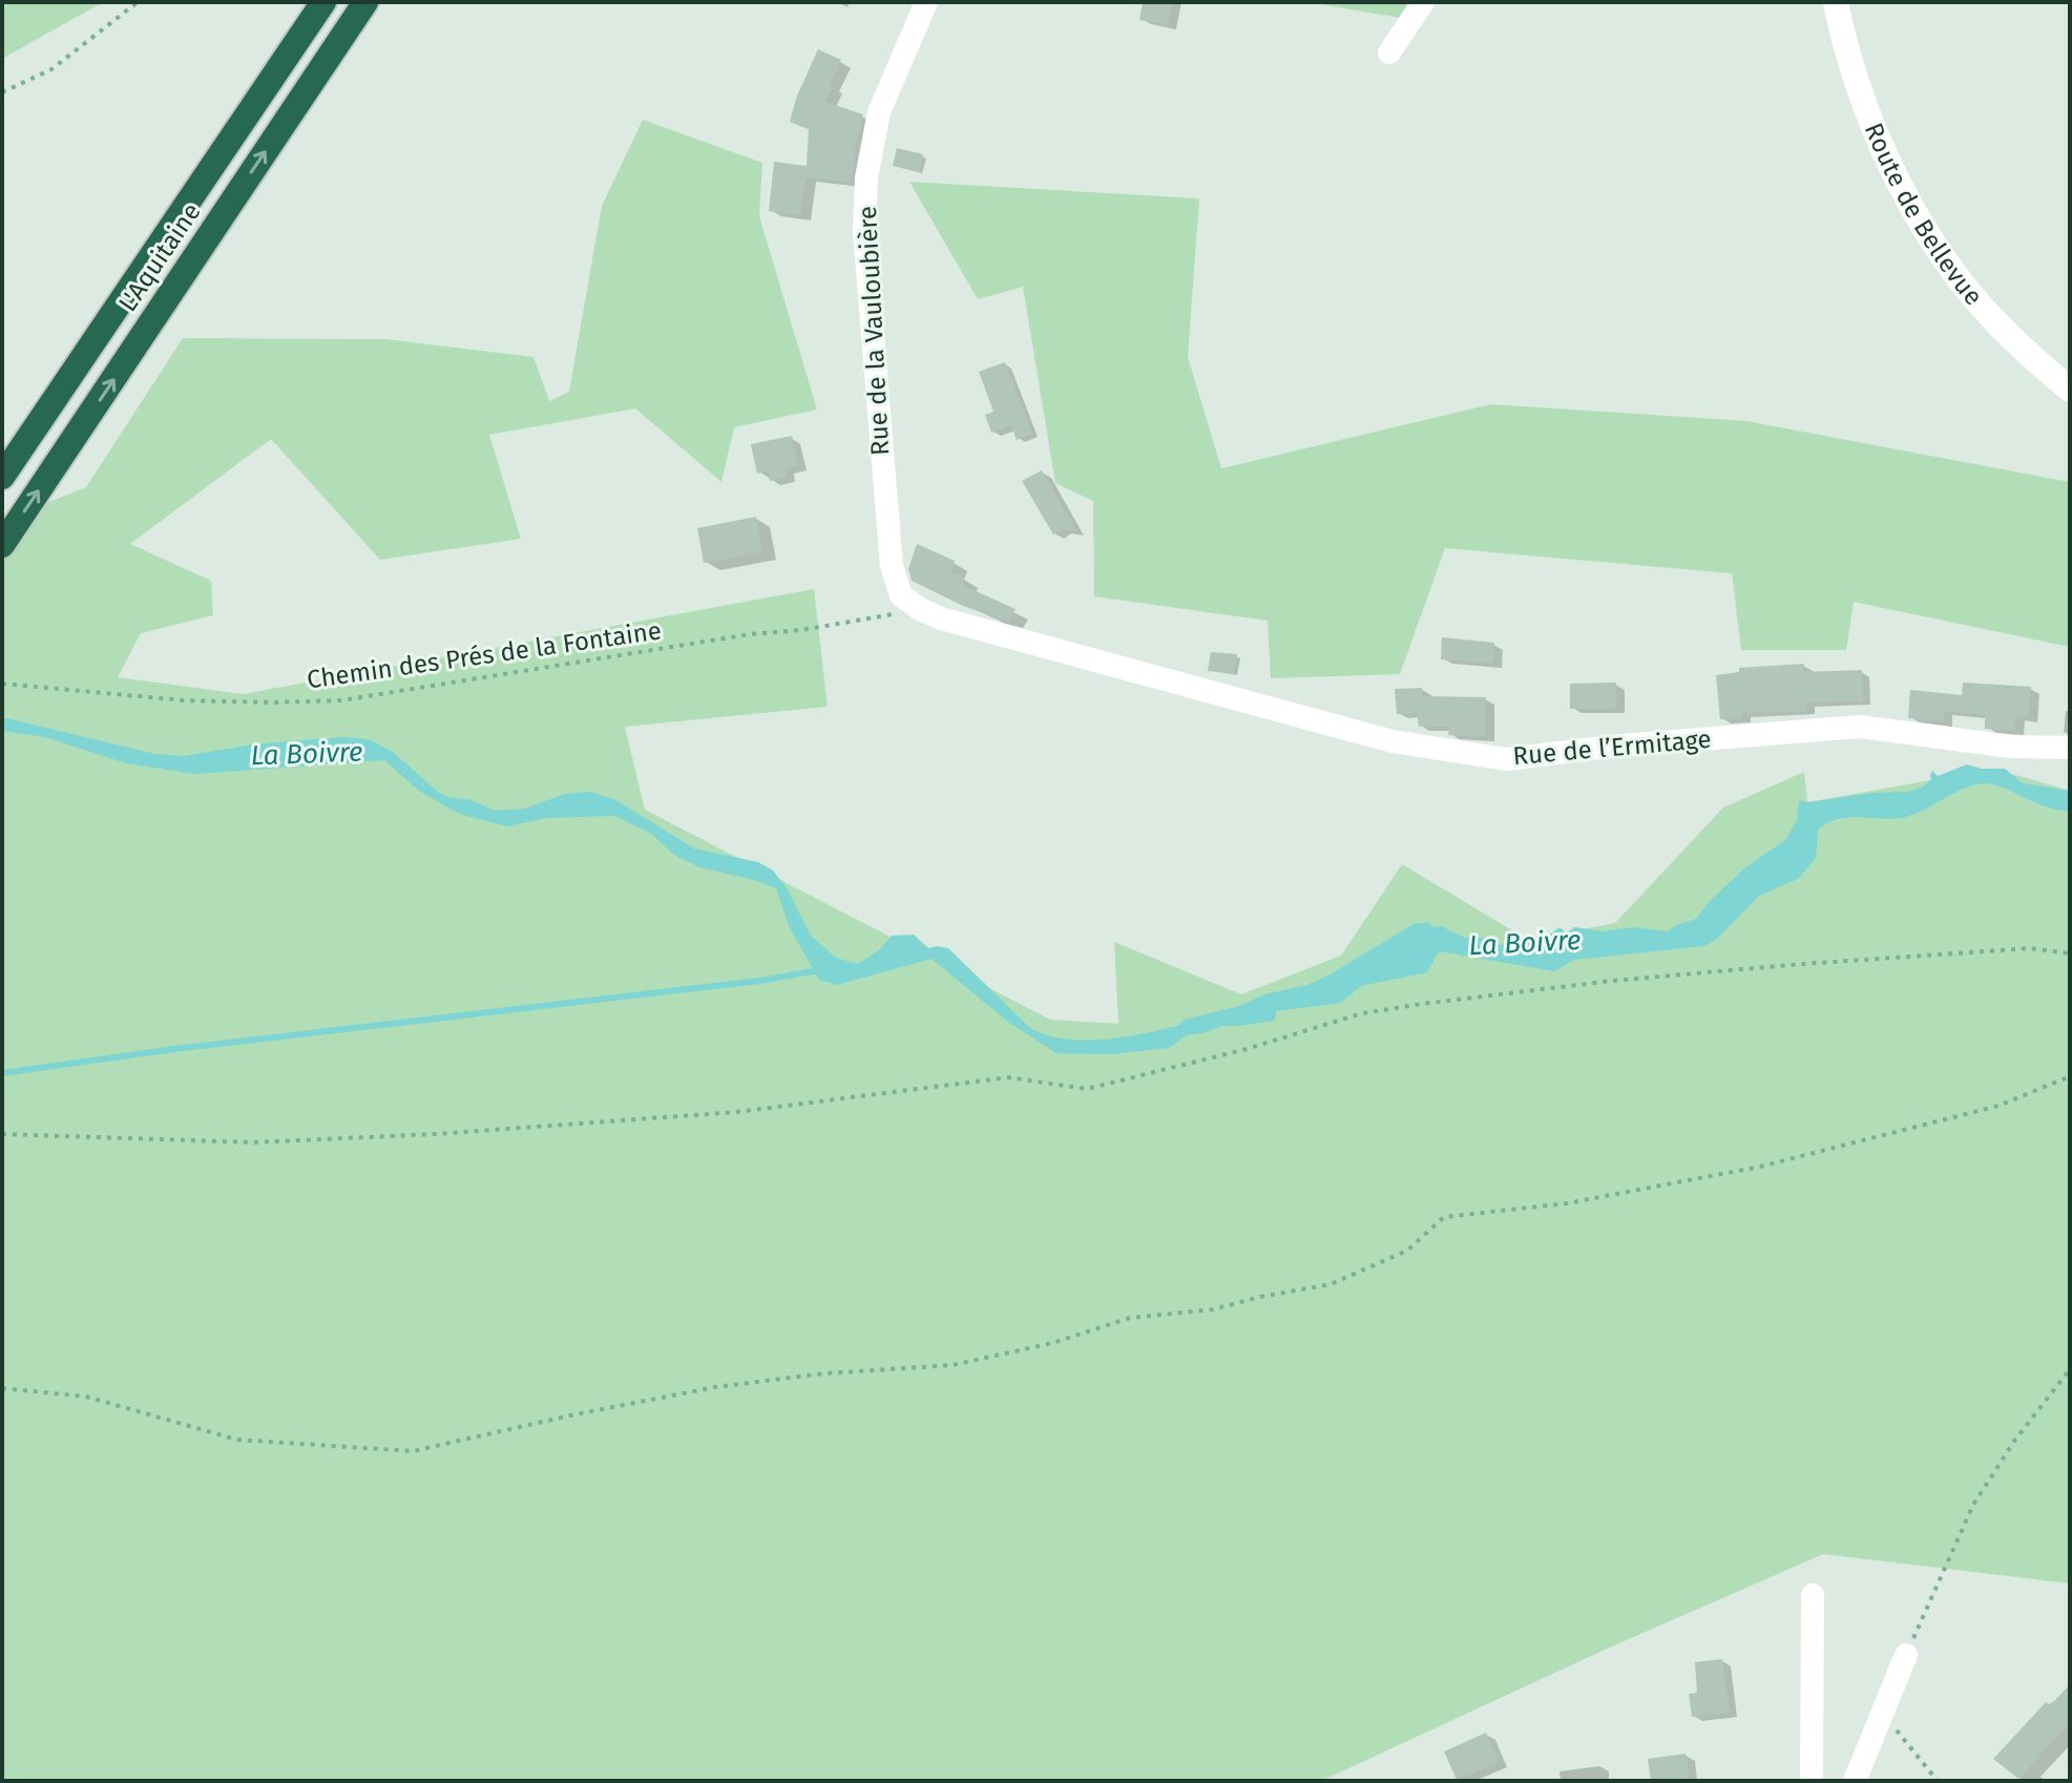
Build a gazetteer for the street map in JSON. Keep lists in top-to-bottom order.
{
  "streets": {
    "highway": ["L'Aquitaine"],
    "street": ["Route de Bellevue", "Rue de la Vauloubière", "Rue de l’Ermitage"],
    "path": ["Chemin des Prés de la Fontaine"]
  },
  "crossings": [
    ["Rue de la Vauloubière", "Chemin des Prés de la Fontaine"],
    ["Rue de la Vauloubière", "Rue de l’Ermitage"],
    ["Chemin des Prés de la Fontaine", "Rue de l’Ermitage"]
  ],
  "water": ["La Boivre"]
}
